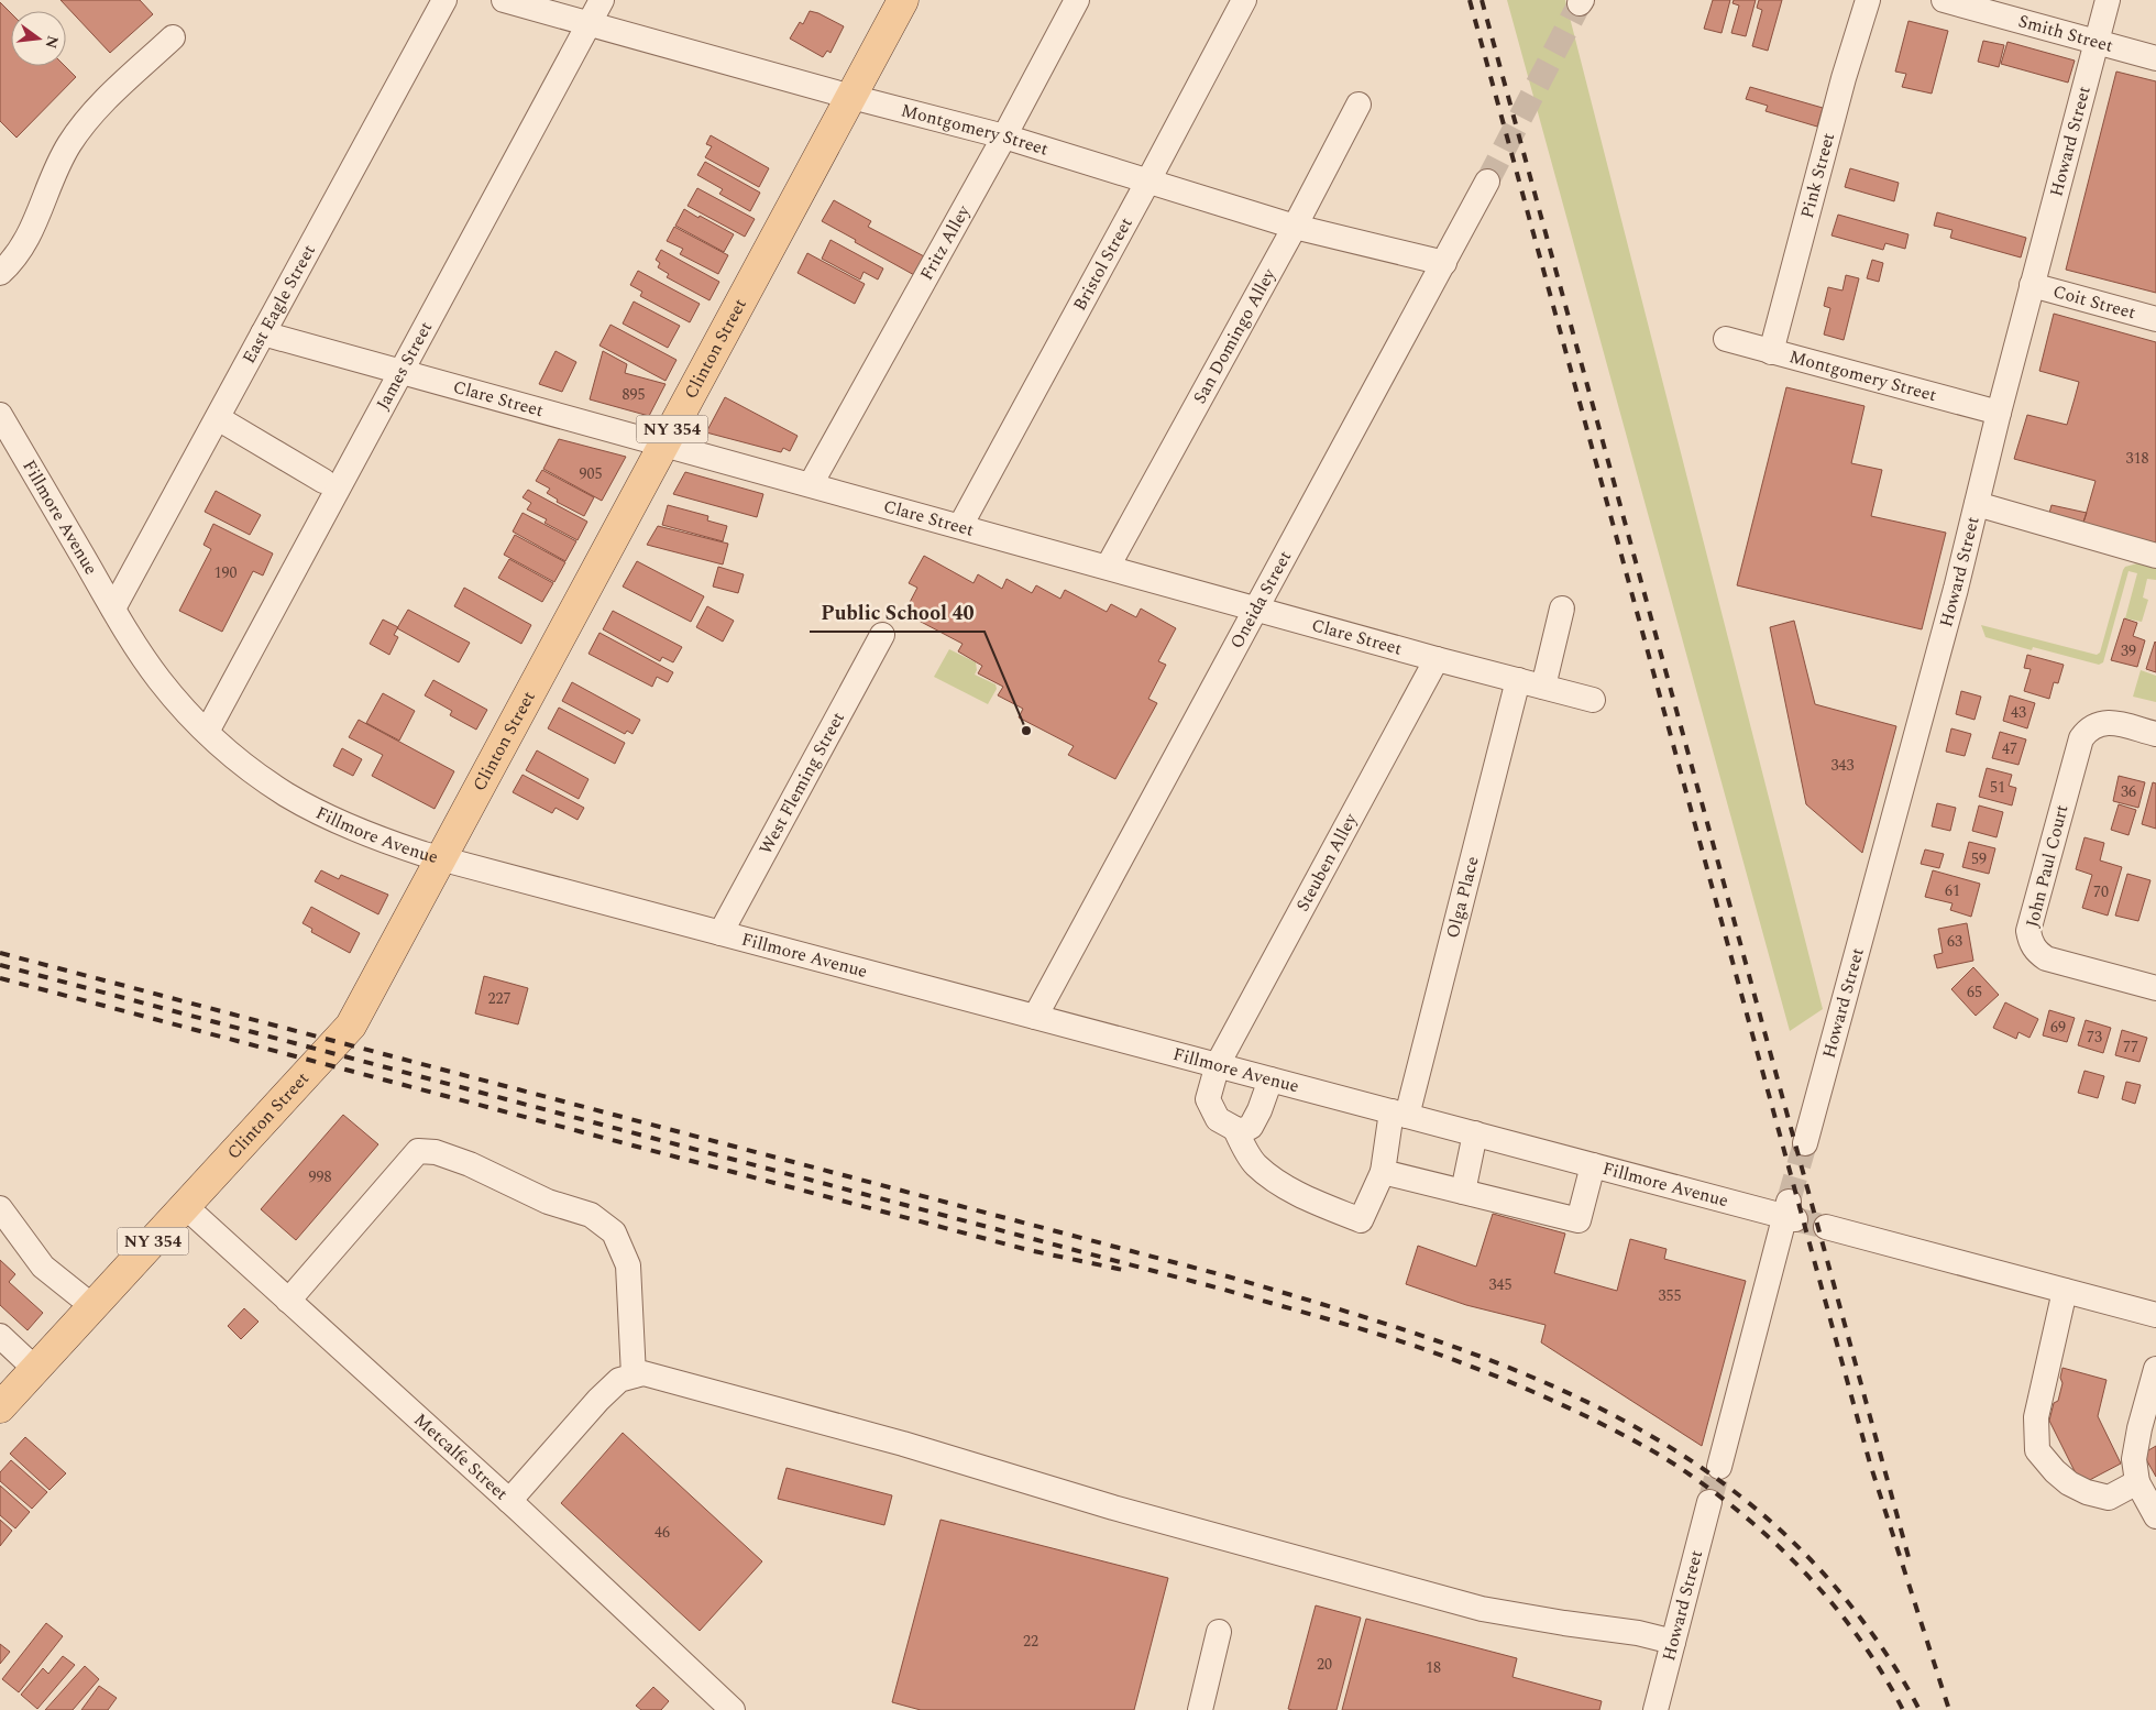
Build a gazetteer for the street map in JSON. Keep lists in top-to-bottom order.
{
  "streets": {
    "main road": ["Clinton Street", "NY 354"],
    "street": [
      "Smith Street",
      "Montgomery Street",
      "Howard Street",
      "Pink Street",
      "Fritz Alley",
      "Bristol Street",
      "Coit Street",
      "East Eagle Street",
      "San Domingo Alley",
      "James Street",
      "Clare Street",
      "Fillmore Avenue",
      "Oneida Street",
      "West Fleming Street",
      "Steuben Alley",
      "John Paul Court",
      "Olga Place",
      "Metcalfe Street"
    ]
  },
  "crossings": [
    ["Smith Street", "Howard Street"],
    ["Montgomery Street", "Howard Street"],
    ["Montgomery Street", "Pink Street"],
    ["Montgomery Street", "Fritz Alley"],
    ["Montgomery Street", "Bristol Street"],
    ["Montgomery Street", "San Domingo Alley"],
    ["Montgomery Street", "Clinton Street"],
    ["Montgomery Street", "James Street"],
    ["Montgomery Street", "Oneida Street"],
    ["Howard Street", "Coit Street"],
    ["Fritz Alley", "Clare Street"],
    ["Bristol Street", "Clare Street"],
    ["East Eagle Street", "Clare Street"],
    ["East Eagle Street", "Fillmore Avenue"],
    ["San Domingo Alley", "Clare Street"],
    ["Clinton Street", "Clare Street"],
    ["Clinton Street", "Fillmore Avenue"],
    ["Clinton Street", "Metcalfe Street"],
    ["James Street", "Clare Street"],
    ["James Street", "Fillmore Avenue"],
    ["Clare Street", "Oneida Street"],
    ["Clare Street", "Steuben Alley"],
    ["Clare Street", "Olga Place"],
    ["Fillmore Avenue", "Oneida Street"],
    ["Fillmore Avenue", "West Fleming Street"],
    ["Fillmore Avenue", "Steuben Alley"],
    ["Fillmore Avenue", "Olga Place"],
    ["Steuben Alley", "Olga Place"]
  ],
  "places": ["Public School 40"],
  "house_numbers": [
    "895",
    "318",
    "905",
    "190",
    "39",
    "43",
    "47",
    "343",
    "51",
    "36",
    "59",
    "61",
    "70",
    "63",
    "65",
    "227",
    "69",
    "73",
    "77",
    "998",
    "345",
    "355",
    "46",
    "22",
    "20",
    "18"
  ],
  "north": "right"
}
